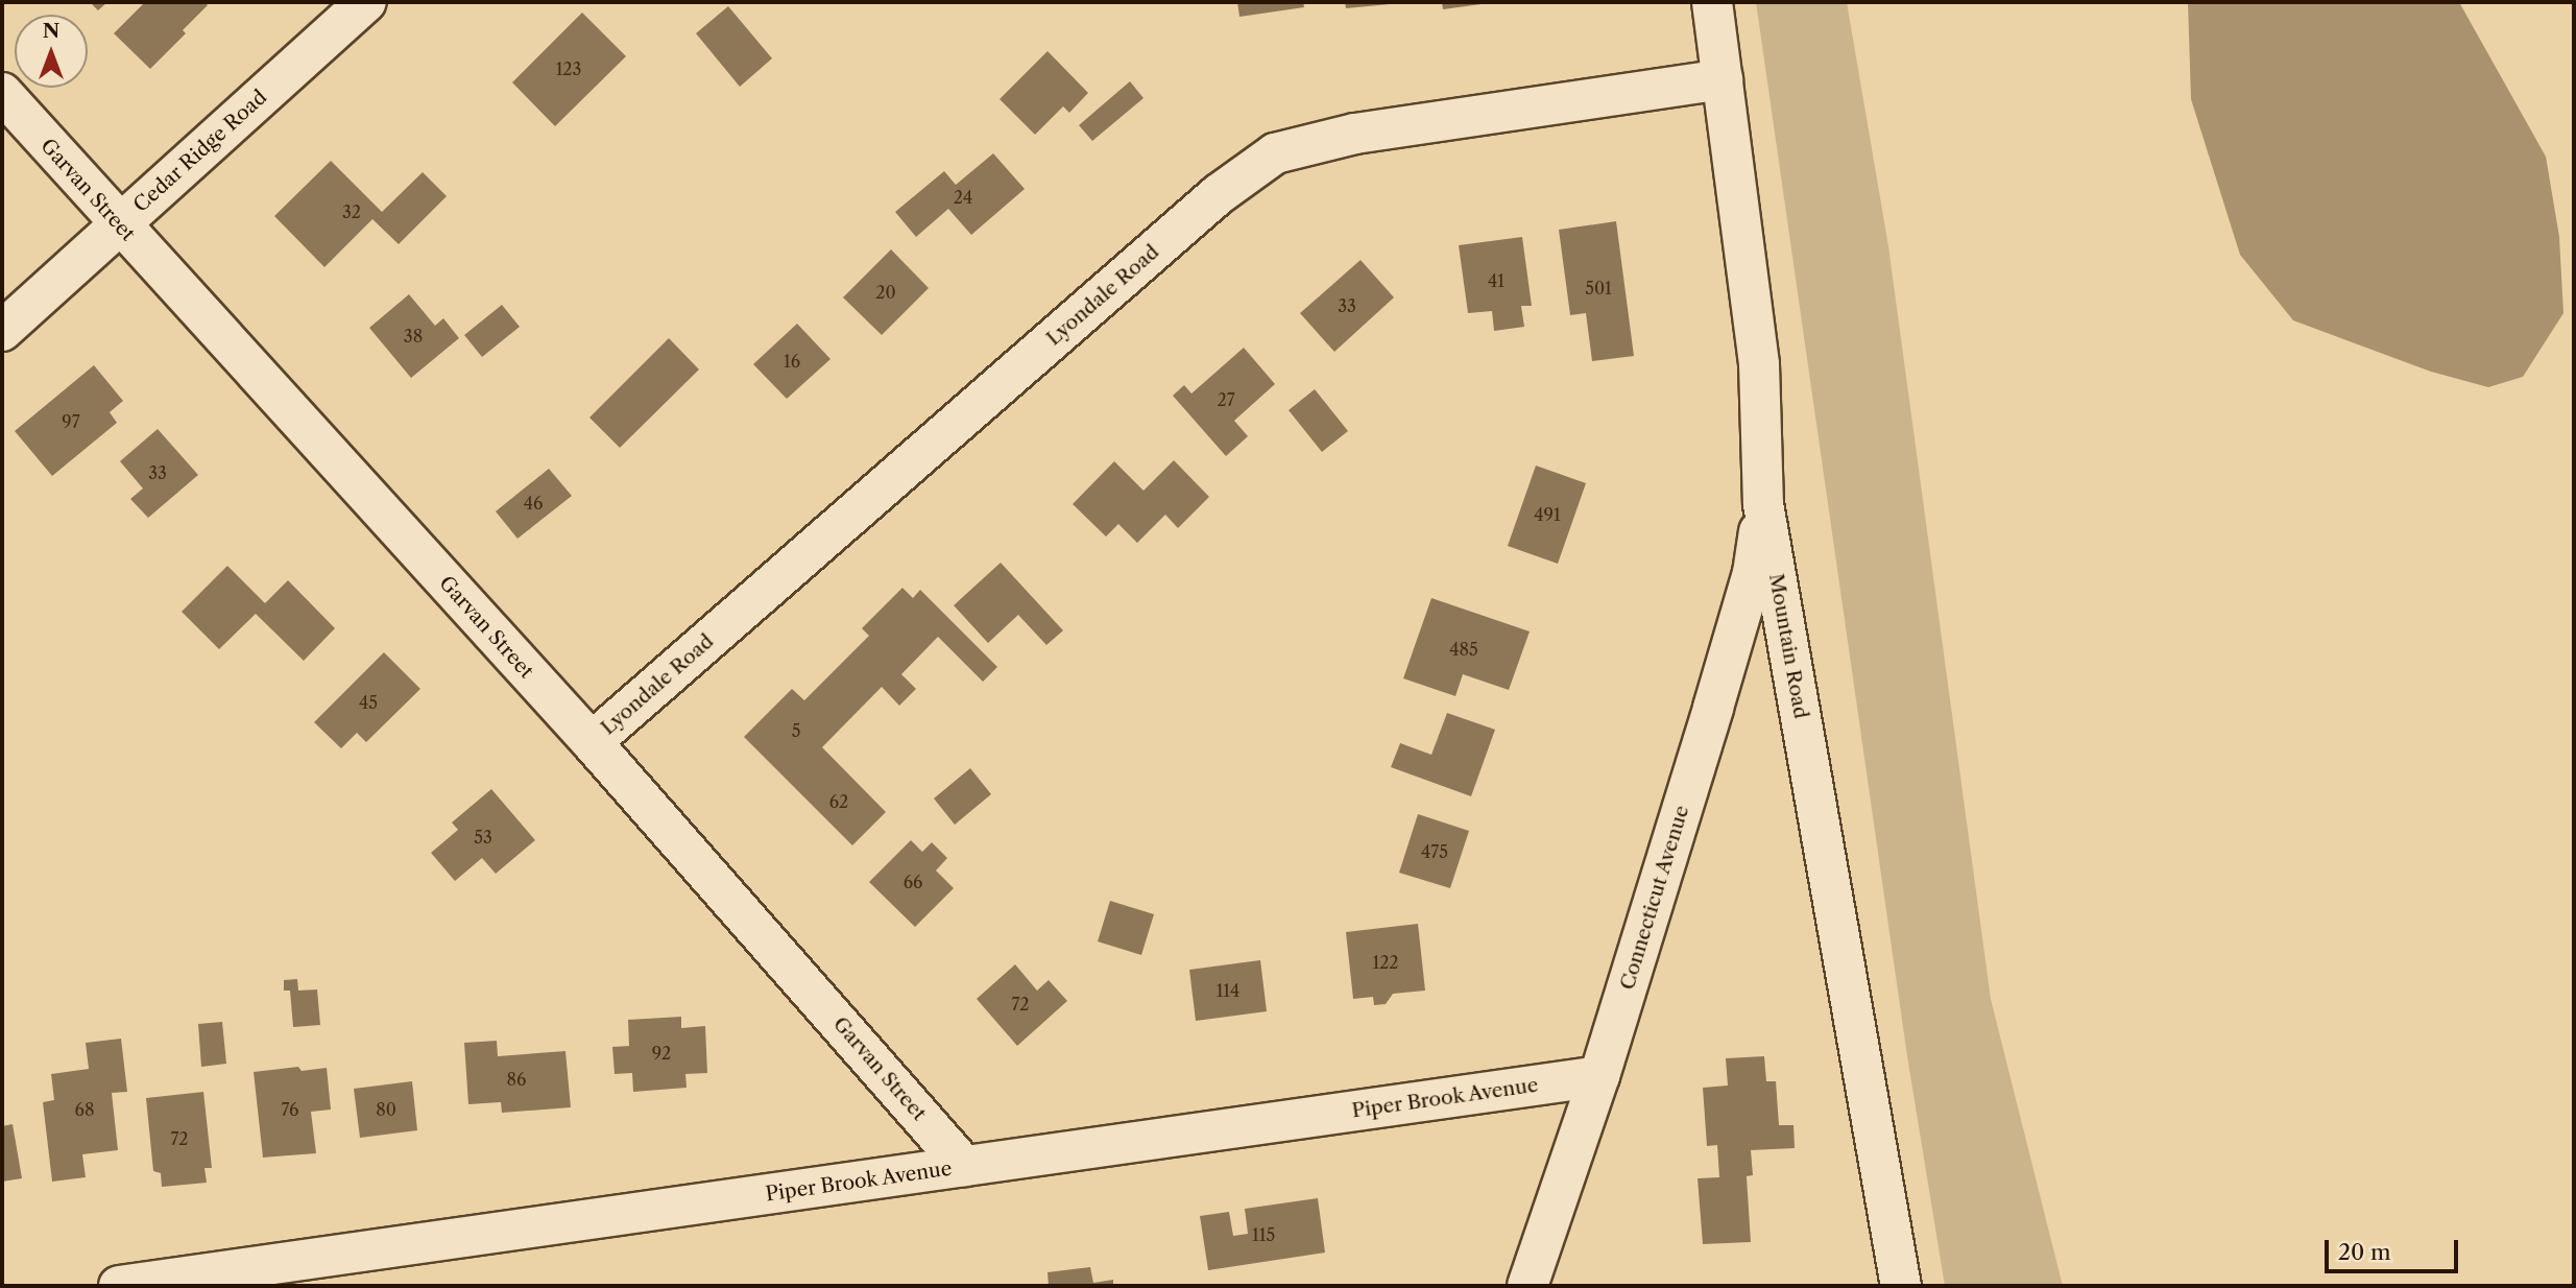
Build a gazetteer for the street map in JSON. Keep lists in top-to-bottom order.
{
  "streets": {
    "street": [
      "Cedar Ridge Road",
      "Garvan Street",
      "Lyondale Road",
      "Mountain Road",
      "Connecticut Avenue",
      "Piper Brook Avenue"
    ]
  },
  "crossings": [
    ["Cedar Ridge Road", "Garvan Street"],
    ["Garvan Street", "Lyondale Road"],
    ["Garvan Street", "Piper Brook Avenue"],
    ["Lyondale Road", "Mountain Road"],
    ["Mountain Road", "Connecticut Avenue"],
    ["Connecticut Avenue", "Piper Brook Avenue"]
  ],
  "house_numbers": [
    "123",
    "24",
    "32",
    "41",
    "501",
    "20",
    "33",
    "38",
    "16",
    "27",
    "97",
    "33",
    "46",
    "491",
    "485",
    "45",
    "5",
    "62",
    "53",
    "475",
    "66",
    "122",
    "114",
    "72",
    "92",
    "86",
    "68",
    "76",
    "80",
    "72",
    "115"
  ],
  "scale_bar": "20 m",
  "north": "top"
}
